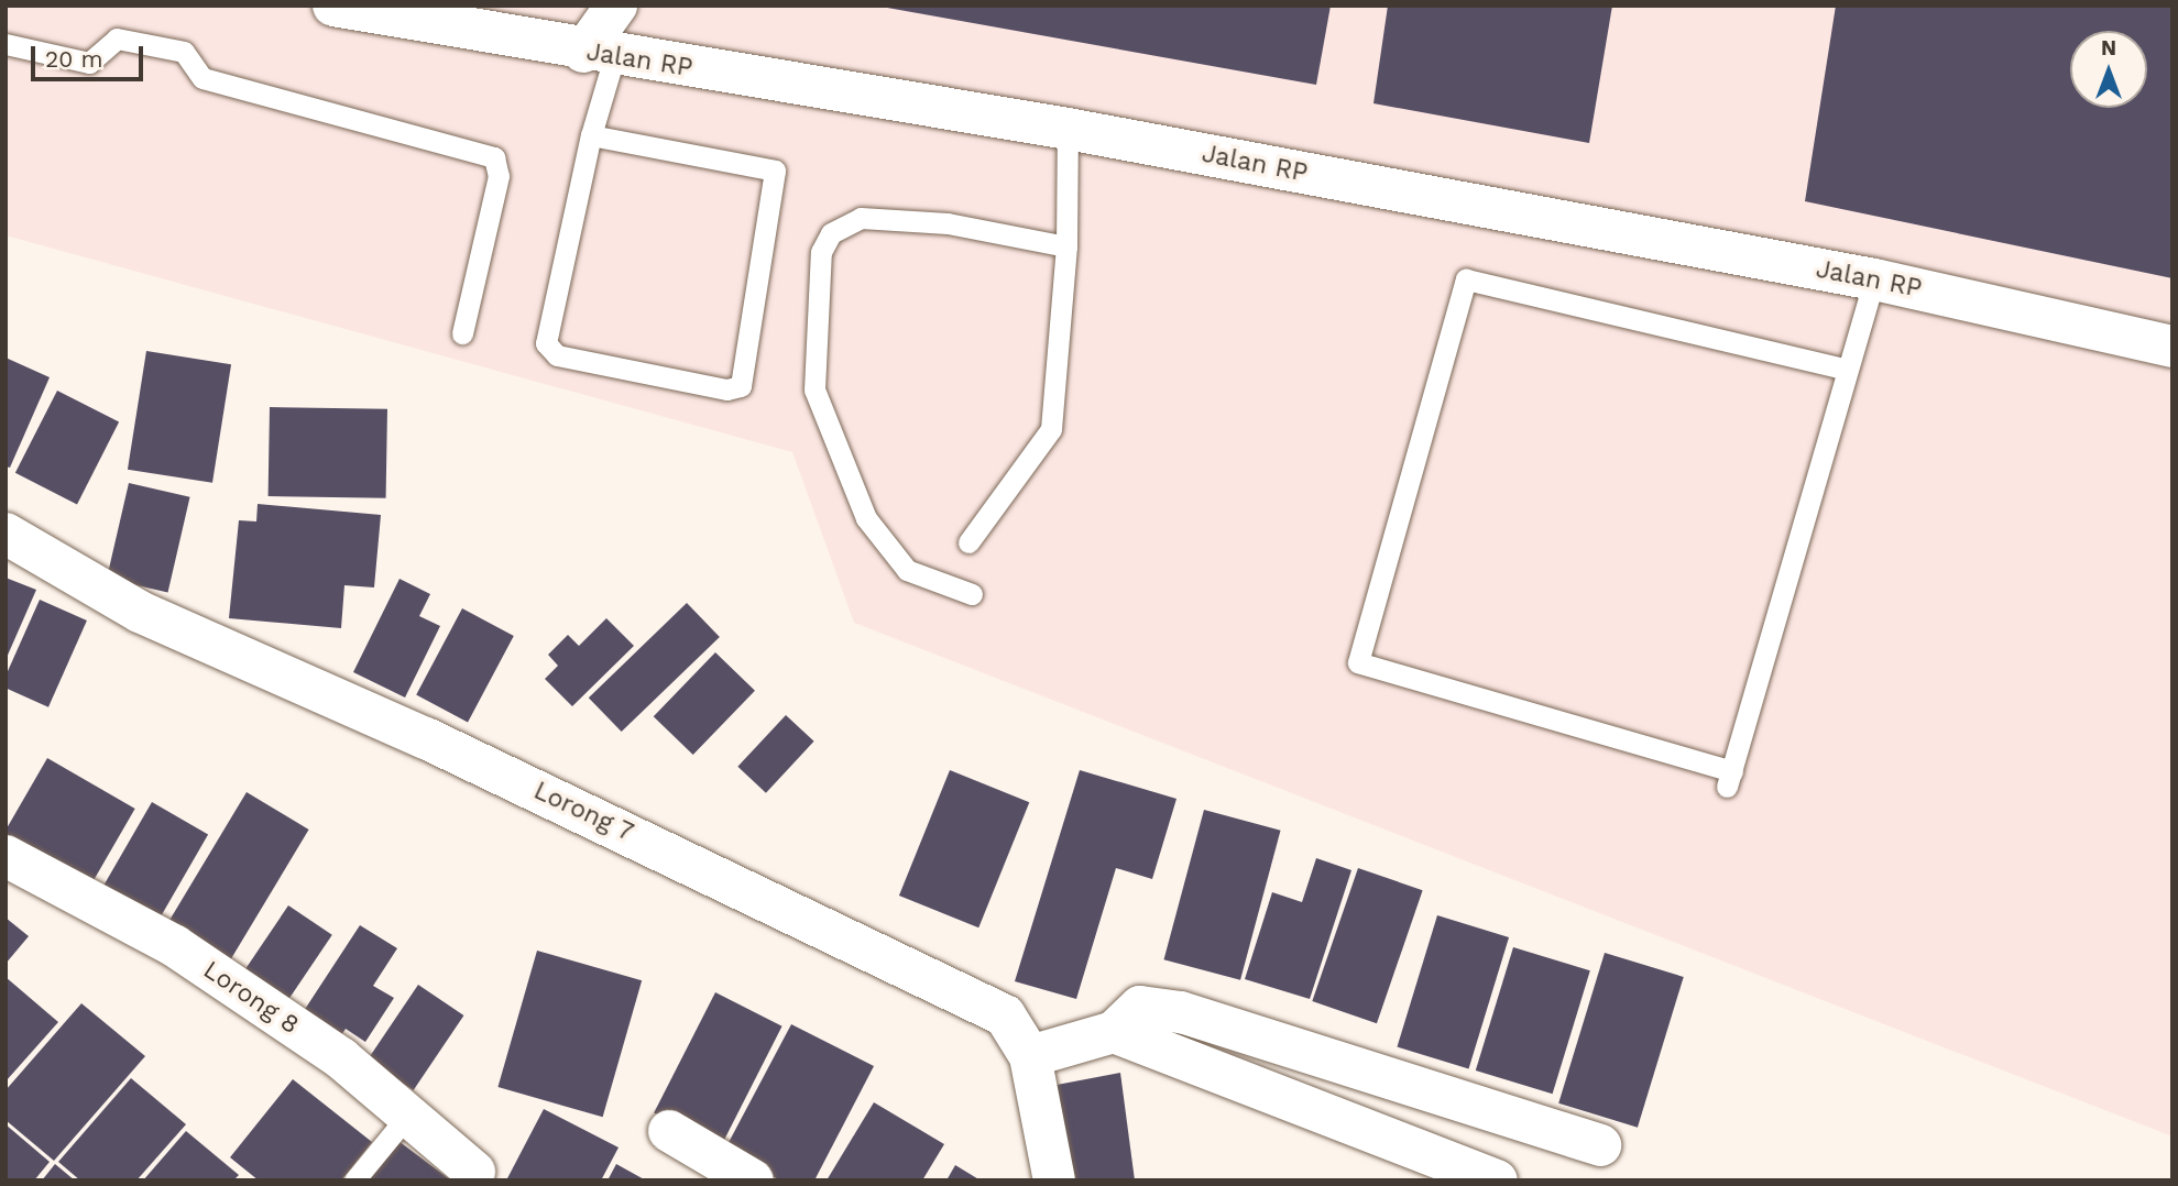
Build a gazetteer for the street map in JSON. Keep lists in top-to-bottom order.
{
  "streets": {
    "street": ["Jalan RP", "Lorong 7", "Lorong 8"]
  },
  "scale_bar": "20 m",
  "north": "top"
}
